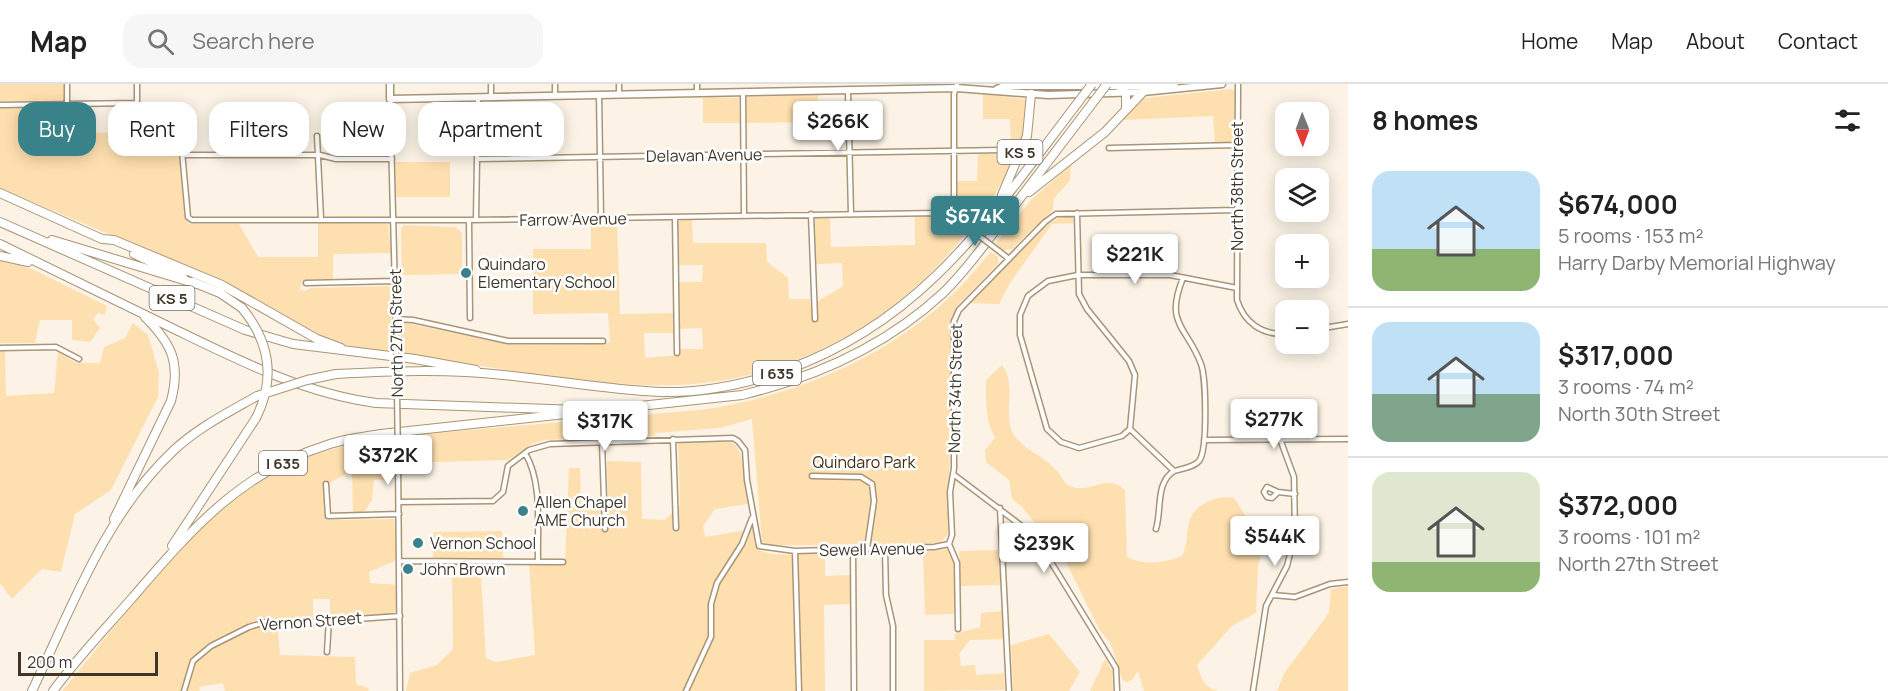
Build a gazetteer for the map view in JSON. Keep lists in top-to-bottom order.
{
  "streets": {
    "highway": ["KS 5", "I 635"],
    "main road": ["North 27th Street"],
    "street": [
      "Delavan Avenue",
      "North 38th Street",
      "Farrow Avenue",
      "North 34th Street",
      "Sewell Avenue",
      "Vernon Street"
    ]
  },
  "crossings": [
    ["KS 5", "I 635"],
    ["Farrow Avenue", "North 27th Street"],
    ["North 27th Street", "Vernon Street"],
    ["North 34th Street", "Sewell Avenue"]
  ],
  "parks": ["Quindaro Park"],
  "places": [
    "Quindaro Elementary School",
    "Allen Chapel AME Church",
    "Vernon School",
    "John Brown"
  ],
  "scale_bar": "200 m",
  "north": "bottom",
  "page": {
    "header": "Map",
    "search": "Search here",
    "nav": [
      "Home",
      "Map",
      "About",
      "Contact"
    ],
    "heading": "8 homes",
    "price": [
      "$266K",
      "$674K",
      "$221K",
      "$277K",
      "$317K",
      "$372K",
      "$544K",
      "$239K"
    ],
    "map_buttons": ["+", "−"],
    "chip": [
      "Buy",
      "Rent",
      "Filters",
      "New",
      "Apartment"
    ],
    "list": [
      {
        "name": "$674,000",
        "note": "5 rooms · 153 m² · Harry Darby Memorial Highway"
      },
      {
        "name": "$317,000",
        "note": "3 rooms · 74 m² · North 30th Street"
      },
      {
        "name": "$372,000",
        "note": "3 rooms · 101 m² · North 27th Street"
      }
    ],
    "scale": "200 m"
  }
}
